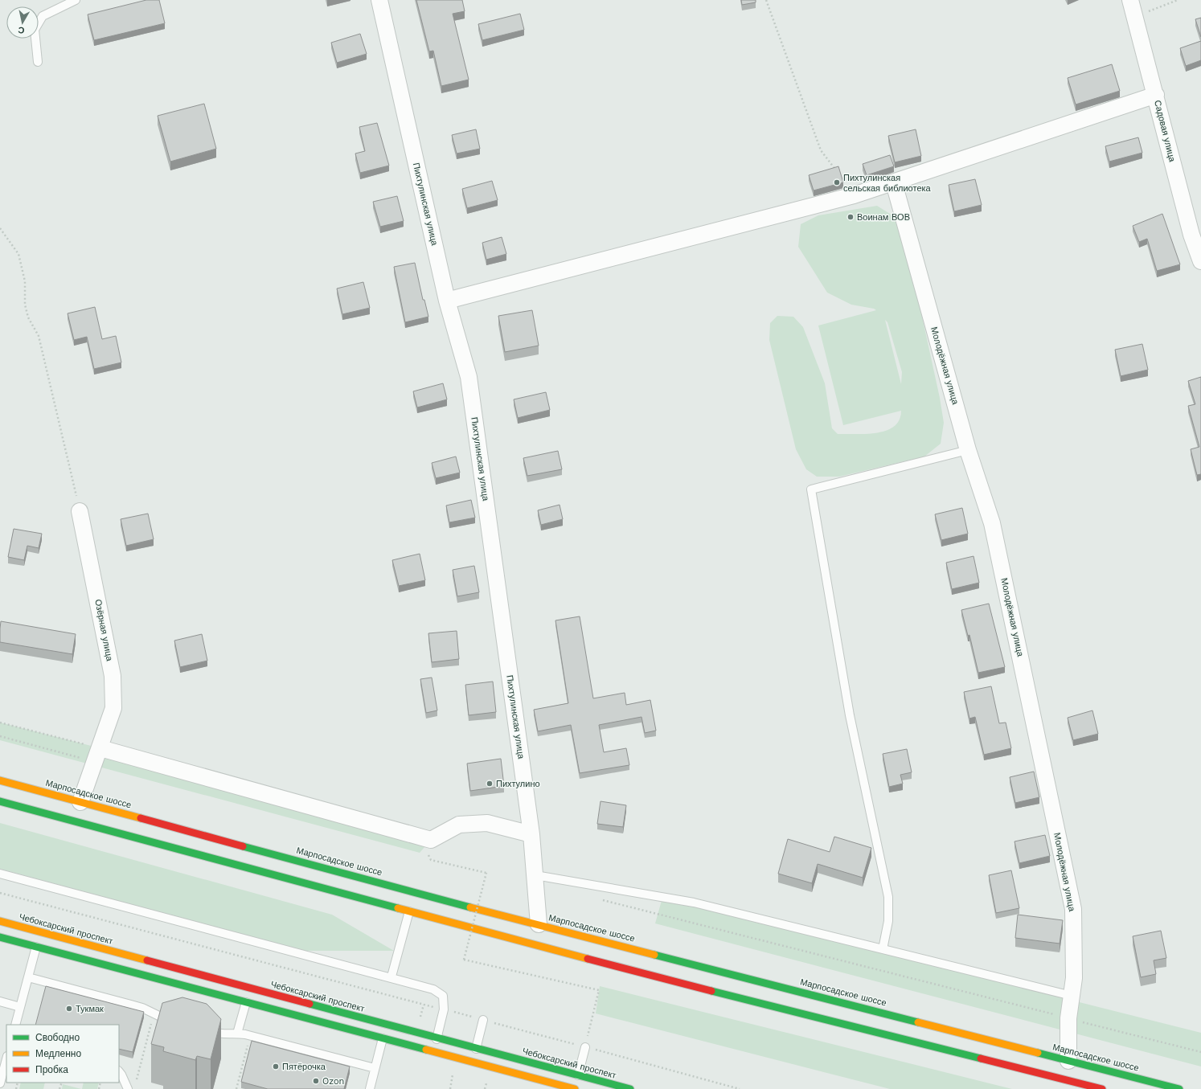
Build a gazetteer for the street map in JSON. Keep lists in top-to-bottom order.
{
  "streets": {
    "main road": ["Марпосадское шоссе", "Чебоксарский проспект"],
    "street": [
      "Садовая улица",
      "Пихтулинская улица",
      "Молодёжная улица",
      "Озёрная улица"
    ]
  },
  "crossings": [
    ["Пихтулинская улица", "Марпосадское шоссе"],
    ["Молодёжная улица", "Марпосадское шоссе"],
    ["Озёрная улица", "Марпосадское шоссе"]
  ],
  "places": [
    "Пихтулинская сельская библиотека",
    "Воинам ВОВ",
    "Пихтулино",
    "Тукмак",
    "Пятёрочка",
    "Ozon"
  ],
  "legend": ["Свободно", "Медленно", "Пробка"],
  "north": "bottom"
}
